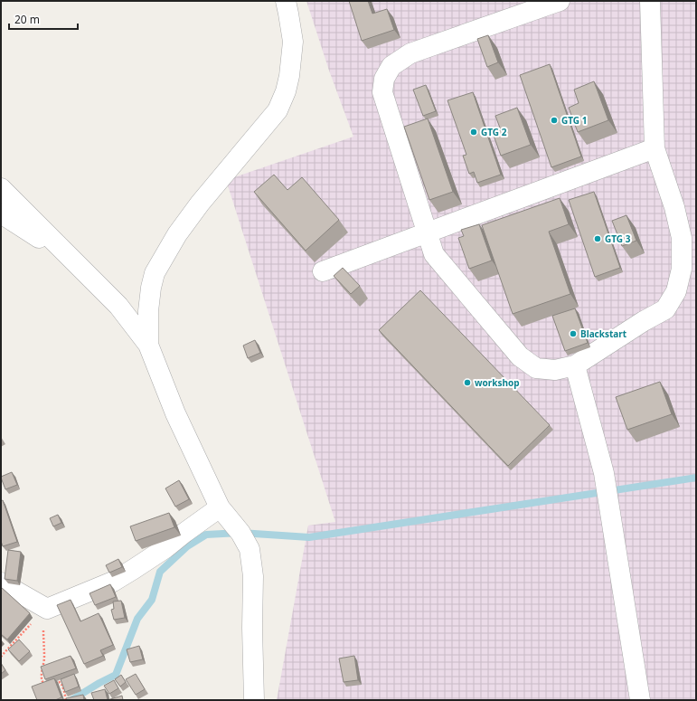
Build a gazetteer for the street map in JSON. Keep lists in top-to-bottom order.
{
  "places": [
    "GTG 1",
    "GTG 2",
    "GTG 3",
    "Blackstart",
    "workshop"
  ],
  "scale_bar": "20 m"
}
